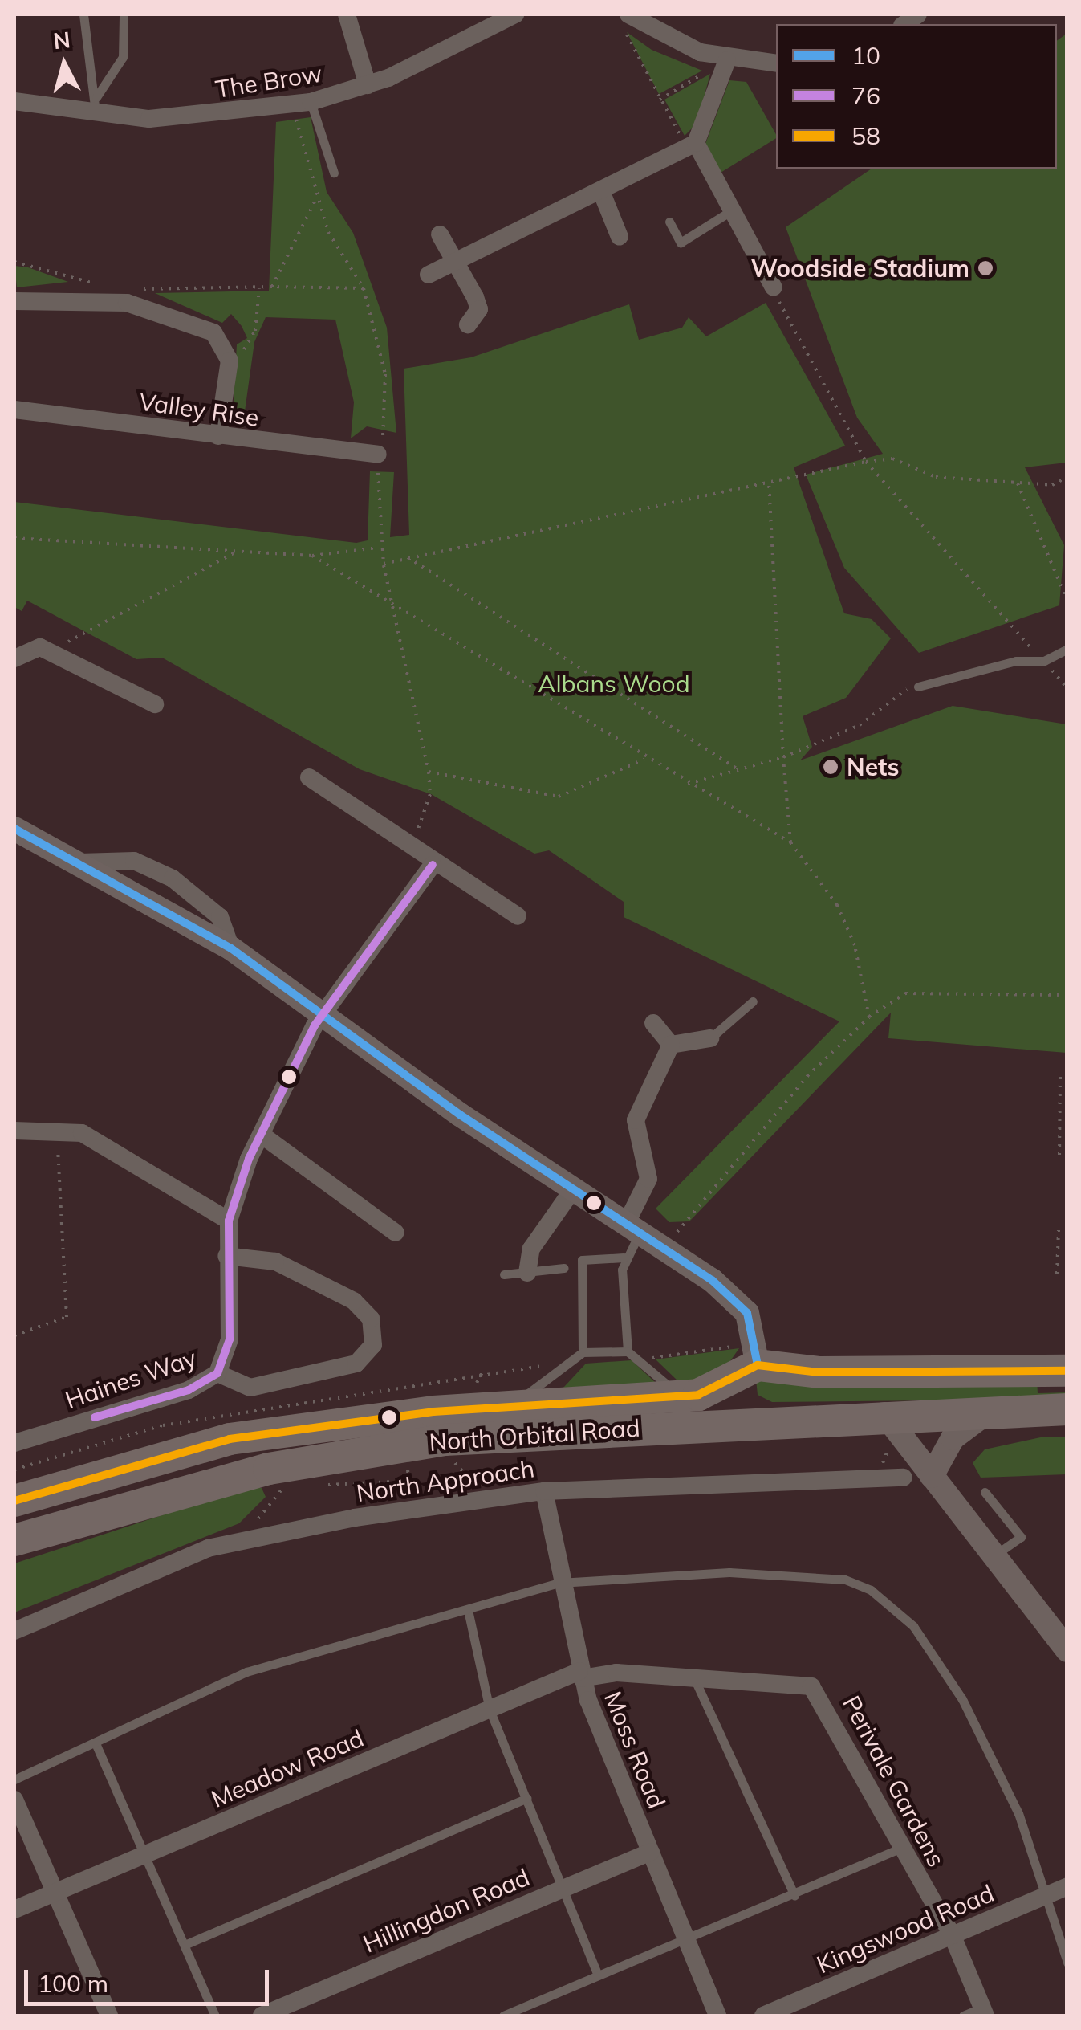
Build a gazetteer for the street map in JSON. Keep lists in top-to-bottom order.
{
  "streets": {
    "highway": ["North Orbital Road"],
    "street": [
      "The Brow",
      "Valley Rise",
      "Haines Way",
      "North Approach",
      "Moss Road",
      "Meadow Road",
      "Perivale Gardens",
      "Hillingdon Road",
      "Kingswood Road"
    ]
  },
  "crossings": [
    ["North Approach", "Moss Road"],
    ["Moss Road", "Meadow Road"],
    ["Moss Road", "Perivale Gardens"],
    ["Moss Road", "Hillingdon Road"],
    ["Meadow Road", "Perivale Gardens"],
    ["Perivale Gardens", "Kingswood Road"]
  ],
  "parks": ["Albans Wood"],
  "places": ["Woodside Stadium", "Nets"],
  "lines": ["transit line 10", "transit line 76", "transit line 58"],
  "legend": ["10", "76", "58"],
  "scale_bar": "100 m",
  "north": "top"
}
